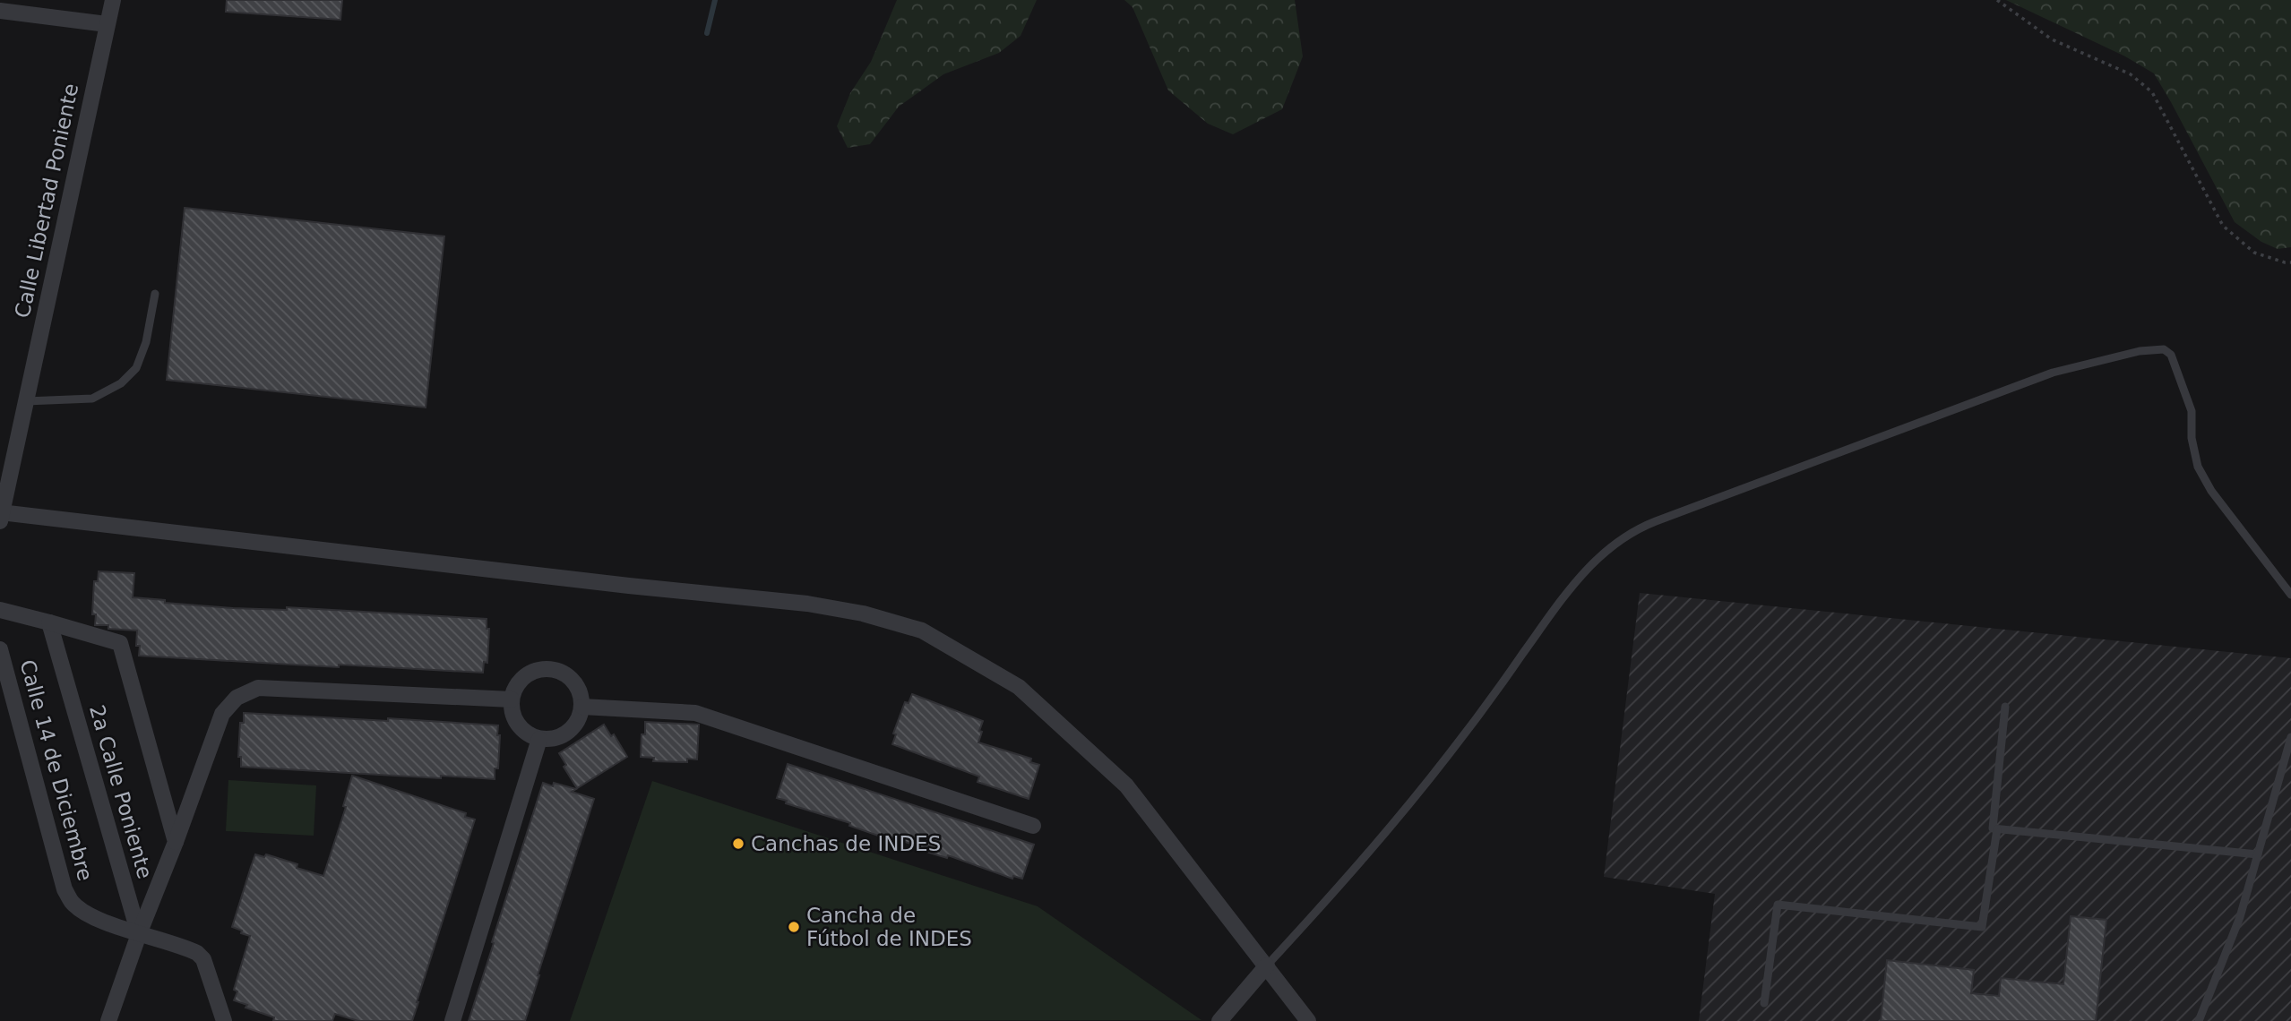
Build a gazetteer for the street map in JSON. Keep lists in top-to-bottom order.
{
  "streets": {
    "street": ["Calle Libertad Poniente", "Calle 14 de Diciembre", "2a Calle Poniente"]
  },
  "crossings": [
    ["Calle 14 de Diciembre", "2a Calle Poniente"]
  ],
  "places": ["Canchas de INDES", "Cancha de Fútbol de INDES"]
}
